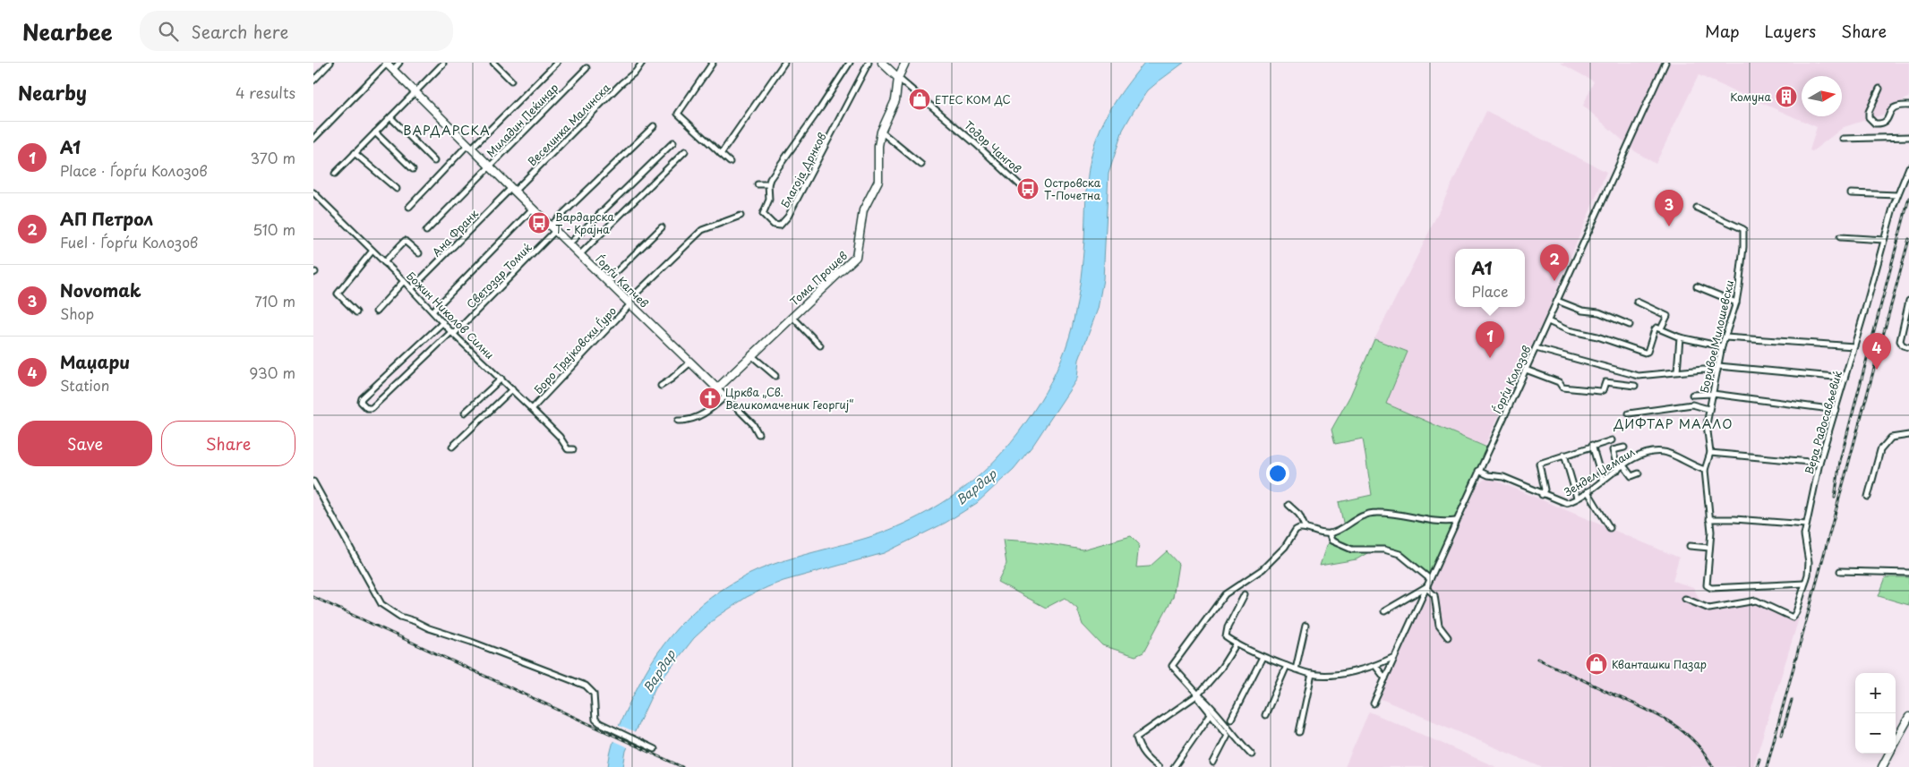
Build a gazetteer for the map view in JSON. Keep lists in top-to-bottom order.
{
  "streets": {
    "street": [
      "Миладин Пеќинар",
      "Веселинка Малинска",
      "Тодор Чангов",
      "Благоја Дрнков",
      "Ана Франк",
      "Светозар Томиќ",
      "Тома Прошев",
      "Ѓорѓи Капчев",
      "Божин Николов Силни",
      "Боривое Милошевски",
      "Боро Трајковски Ѓуро",
      "Ѓорѓи Колозов",
      "Вера Радосављевиќ",
      "Зендел Џемаил"
    ]
  },
  "crossings": [
    ["Миладин Пеќинар", "Ѓорѓи Капчев"],
    ["Веселинка Малинска", "Ана Франк"],
    ["Веселинка Малинска", "Ѓорѓи Капчев"],
    ["Тодор Чангов", "Тома Прошев"],
    ["Ана Франк", "Ѓорѓи Капчев"],
    ["Ана Франк", "Божин Николов Силни"],
    ["Светозар Томиќ", "Ѓорѓи Капчев"],
    ["Светозар Томиќ", "Божин Николов Силни"],
    ["Тома Прошев", "Ѓорѓи Капчев"],
    ["Ѓорѓи Капчев", "Боро Трајковски Ѓуро"],
    ["Божин Николов Силни", "Боро Трајковски Ѓуро"],
    ["Боривое Милошевски", "Вера Радосављевиќ"],
    ["Боривое Милошевски", "Зендел Џемаил"],
    ["Ѓорѓи Колозов", "Зендел Џемаил"]
  ],
  "districts": ["ВАРДАРСКА", "ДИФТАР МААЛО"],
  "water": ["Вардар"],
  "places": {
    "building": ["Комуна"],
    "shop": ["ЕТЕС КОМ ДС", "Кванташки Пазар"],
    "bus stop": ["Островска Т-Почетна", "Вардарска Т - Крајна"],
    "church": ["Црква „Св. Великомаченик Георгиј“"]
  },
  "north": "right",
  "page": {
    "header": "Nearbee",
    "search": "Search here",
    "nav": ["Map", "Layers", "Share"],
    "heading": ["Nearby", "4 results"],
    "list": [
      {
        "mark": "1",
        "name": "А1",
        "note": "Place · Ѓорѓи Колозов",
        "value": "370 m"
      },
      {
        "mark": "2",
        "name": "АП Петрол",
        "note": "Fuel · Ѓорѓи Колозов",
        "value": "510 m"
      },
      {
        "mark": "3",
        "name": "Novomak",
        "note": "Shop",
        "value": "710 m"
      },
      {
        "mark": "4",
        "name": "Маџари",
        "note": "Station",
        "value": "930 m"
      }
    ],
    "pins": [
      "3",
      "2",
      "1",
      "4"
    ],
    "popup": ["А1", "Place"],
    "buttons": ["Save", "Share"],
    "map_buttons": ["+", "−"]
  }
}
